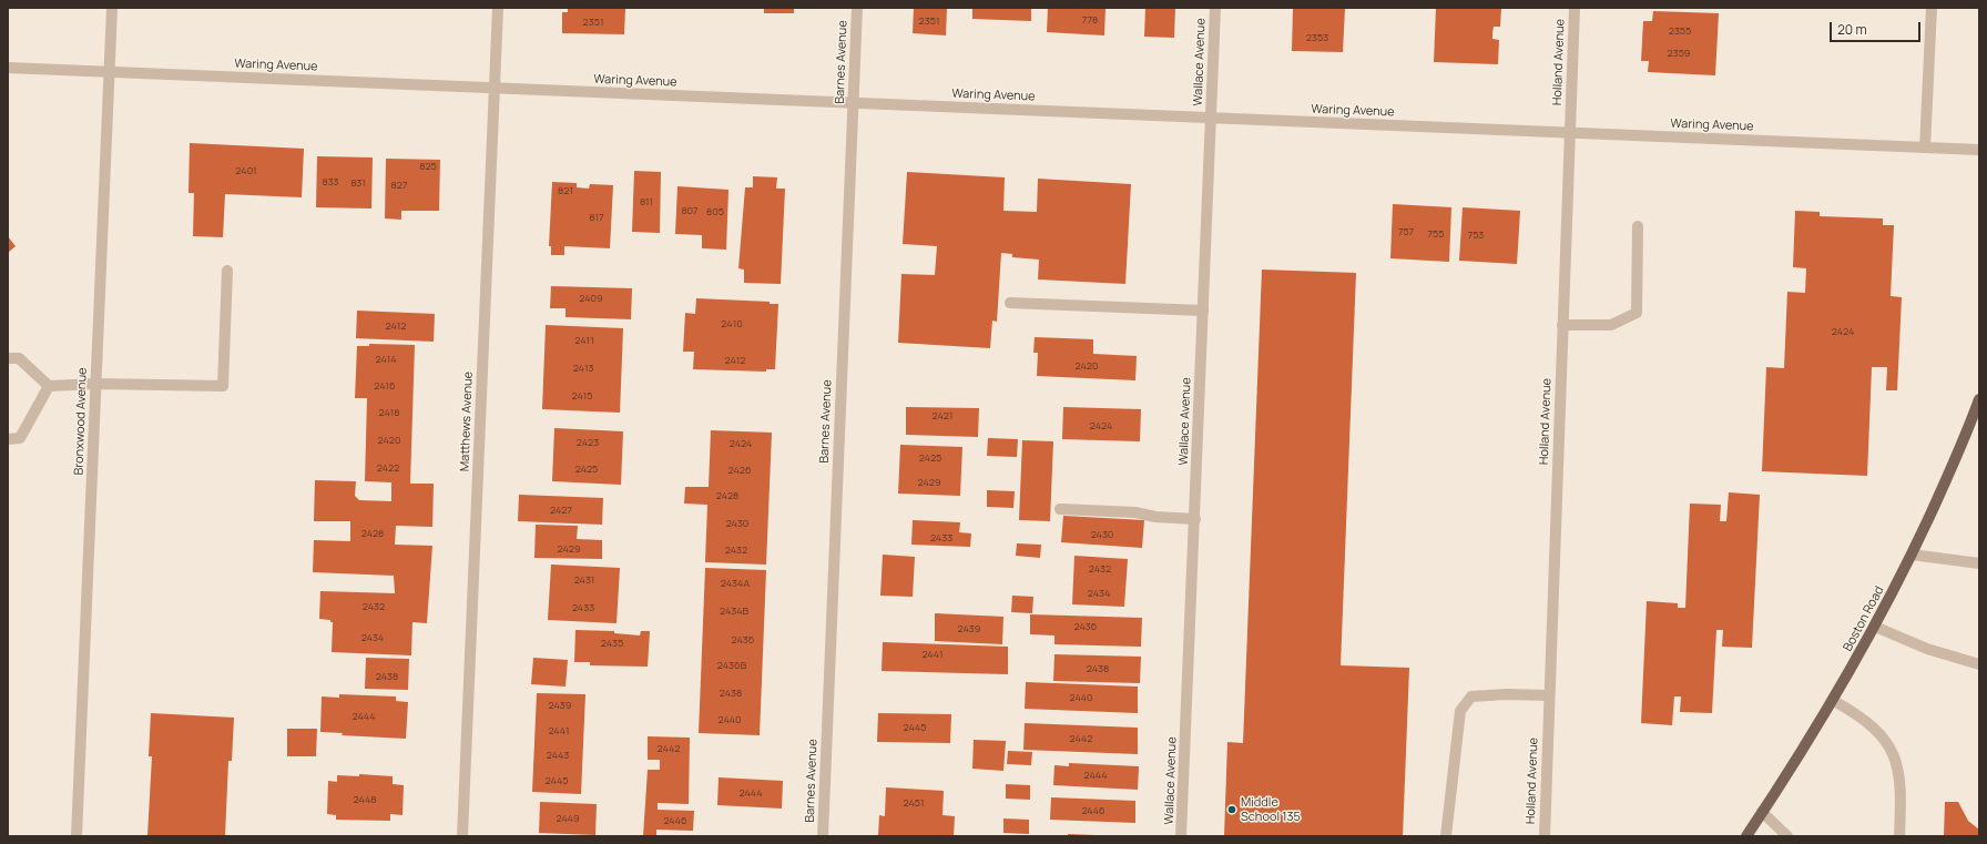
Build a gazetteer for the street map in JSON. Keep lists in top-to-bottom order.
{
  "streets": {
    "main road": ["Boston Road"],
    "street": [
      "Barnes Avenue",
      "Wallace Avenue",
      "Holland Avenue",
      "Waring Avenue",
      "Bronxwood Avenue",
      "Matthews Avenue"
    ]
  },
  "crossings": [
    ["Barnes Avenue", "Waring Avenue"],
    ["Wallace Avenue", "Waring Avenue"],
    ["Holland Avenue", "Waring Avenue"],
    ["Waring Avenue", "Bronxwood Avenue"],
    ["Waring Avenue", "Matthews Avenue"]
  ],
  "places": ["Middle School 135"],
  "house_numbers": [
    "778",
    "2351",
    "2351",
    "2355",
    "2353",
    "2359",
    "825",
    "2401",
    "833",
    "831",
    "827",
    "821",
    "811",
    "807",
    "805",
    "817",
    "757",
    "755",
    "753",
    "2409",
    "2410",
    "2412",
    "2424",
    "2411",
    "2414",
    "2412",
    "2420",
    "2413",
    "2416",
    "2415",
    "2418",
    "2421",
    "2424",
    "2420",
    "2423",
    "2424",
    "2425",
    "2422",
    "2425",
    "2426",
    "2429",
    "2428",
    "2427",
    "2430",
    "2428",
    "2430",
    "2433",
    "2429",
    "2432",
    "2432",
    "2431",
    "2434A",
    "2434",
    "2432",
    "2433",
    "2434B",
    "2436",
    "2439",
    "2434",
    "2436",
    "2435",
    "2441",
    "2436B",
    "2438",
    "2438",
    "2438",
    "2440",
    "2439",
    "2444",
    "2440",
    "2445",
    "2441",
    "2442",
    "2442",
    "2443",
    "2444",
    "2445",
    "2444",
    "2448",
    "2451",
    "2446",
    "2449",
    "2446"
  ],
  "scale_bar": "20 m"
}
